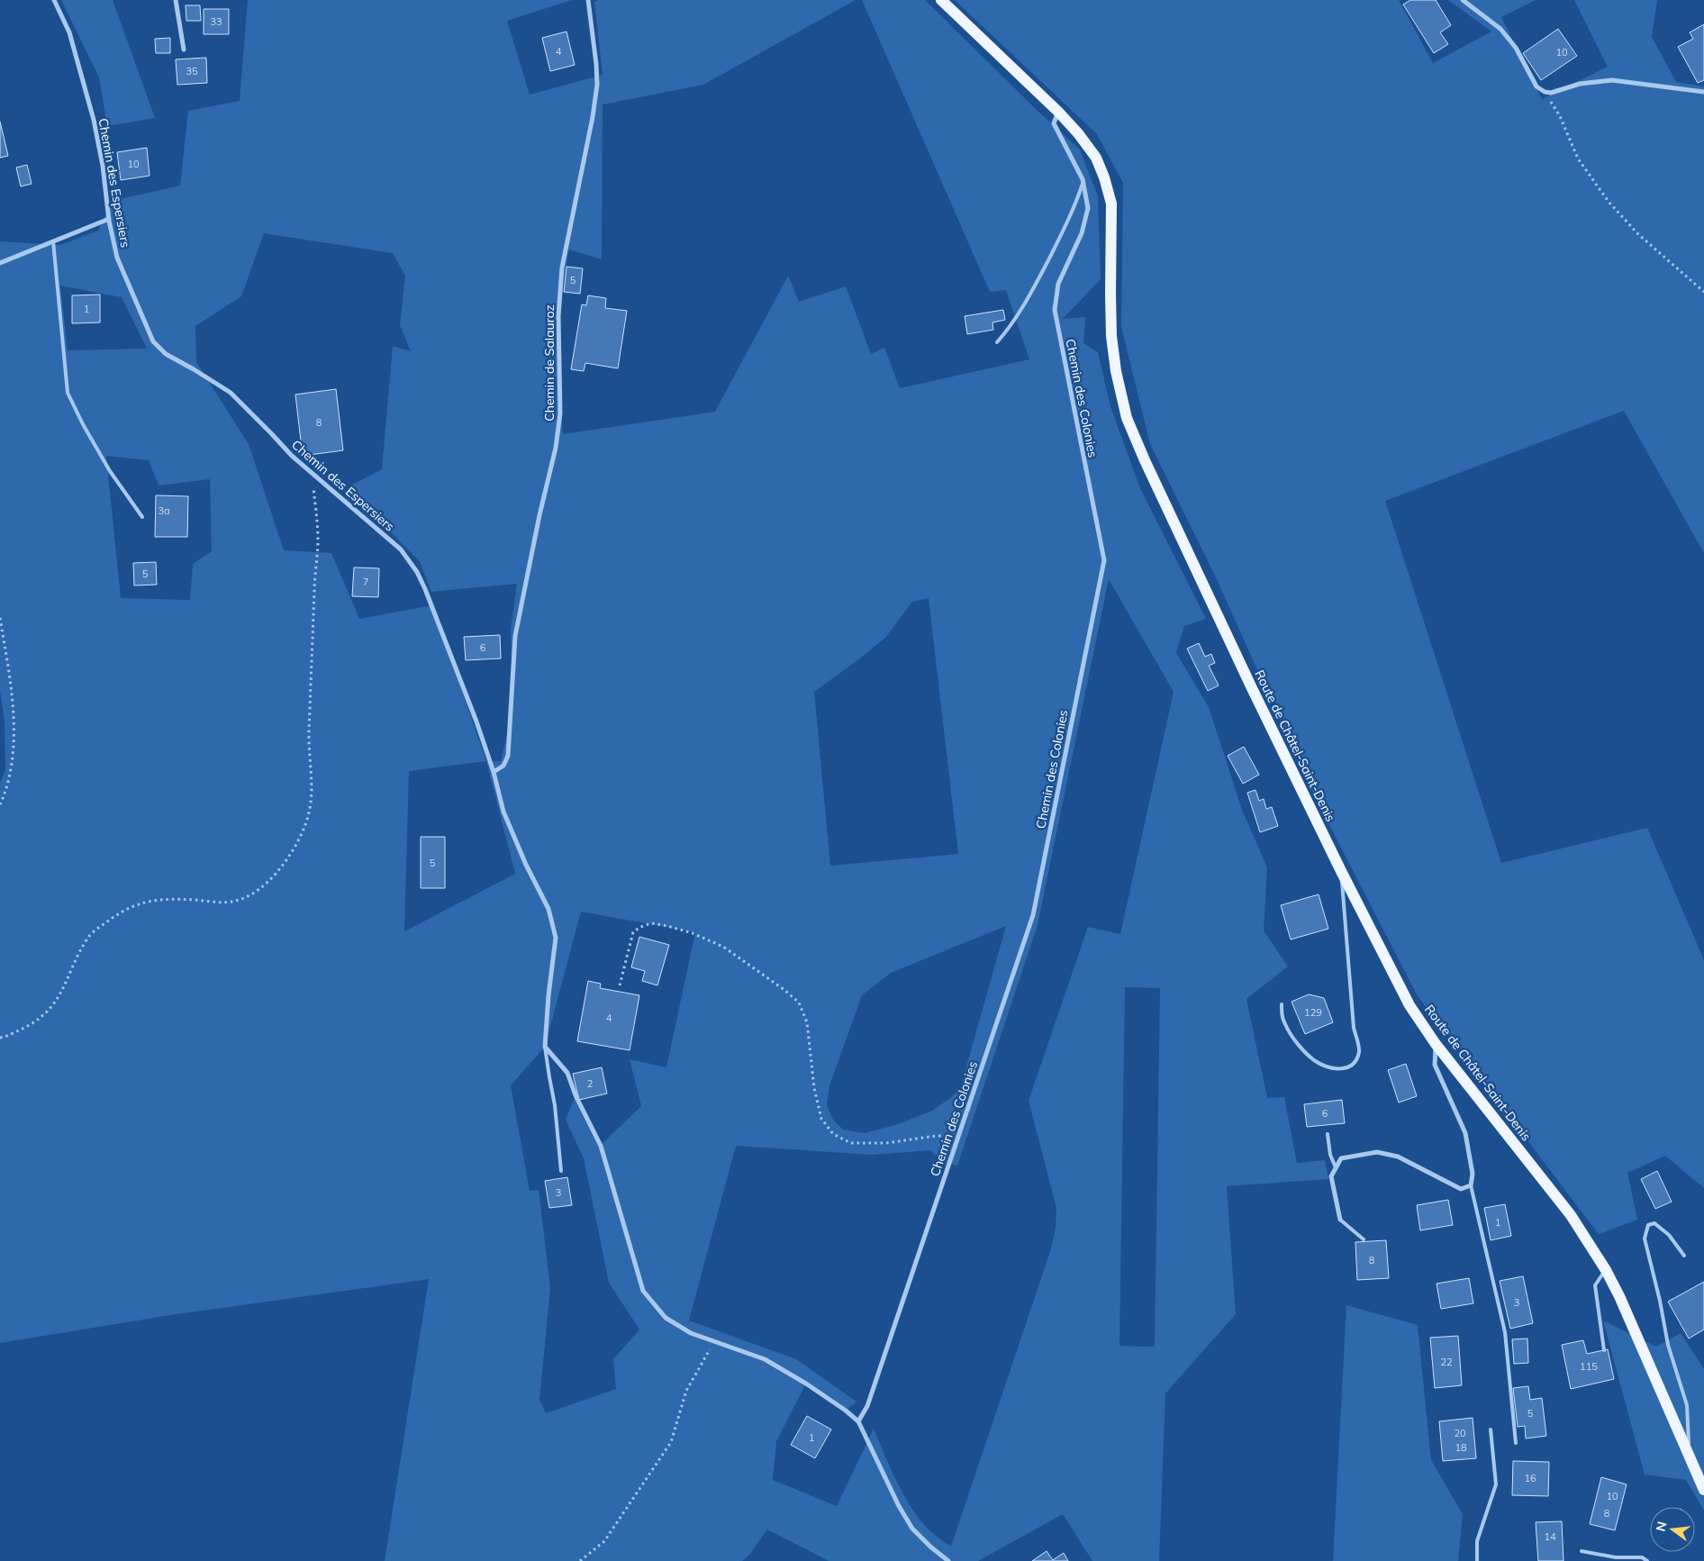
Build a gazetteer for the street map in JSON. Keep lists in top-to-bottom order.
{
  "streets": {
    "main road": ["Route de Châtel-Saint-Denis"],
    "street": ["Chemin des Espersiers", "Chemin de Salauroz", "Chemin des Colonies"]
  },
  "crossings": [
    ["Chemin des Espersiers", "Chemin de Salauroz"],
    ["Chemin des Colonies", "Route de Châtel-Saint-Denis"]
  ],
  "house_numbers": [
    "33",
    "4",
    "10",
    "35",
    "10",
    "5",
    "1",
    "8",
    "3a",
    "5",
    "7",
    "6",
    "5",
    "129",
    "4",
    "2",
    "6",
    "3",
    "1",
    "8",
    "3",
    "22",
    "115",
    "5",
    "20",
    "1",
    "18",
    "16",
    "10",
    "8",
    "14"
  ],
  "north": "left"
}
